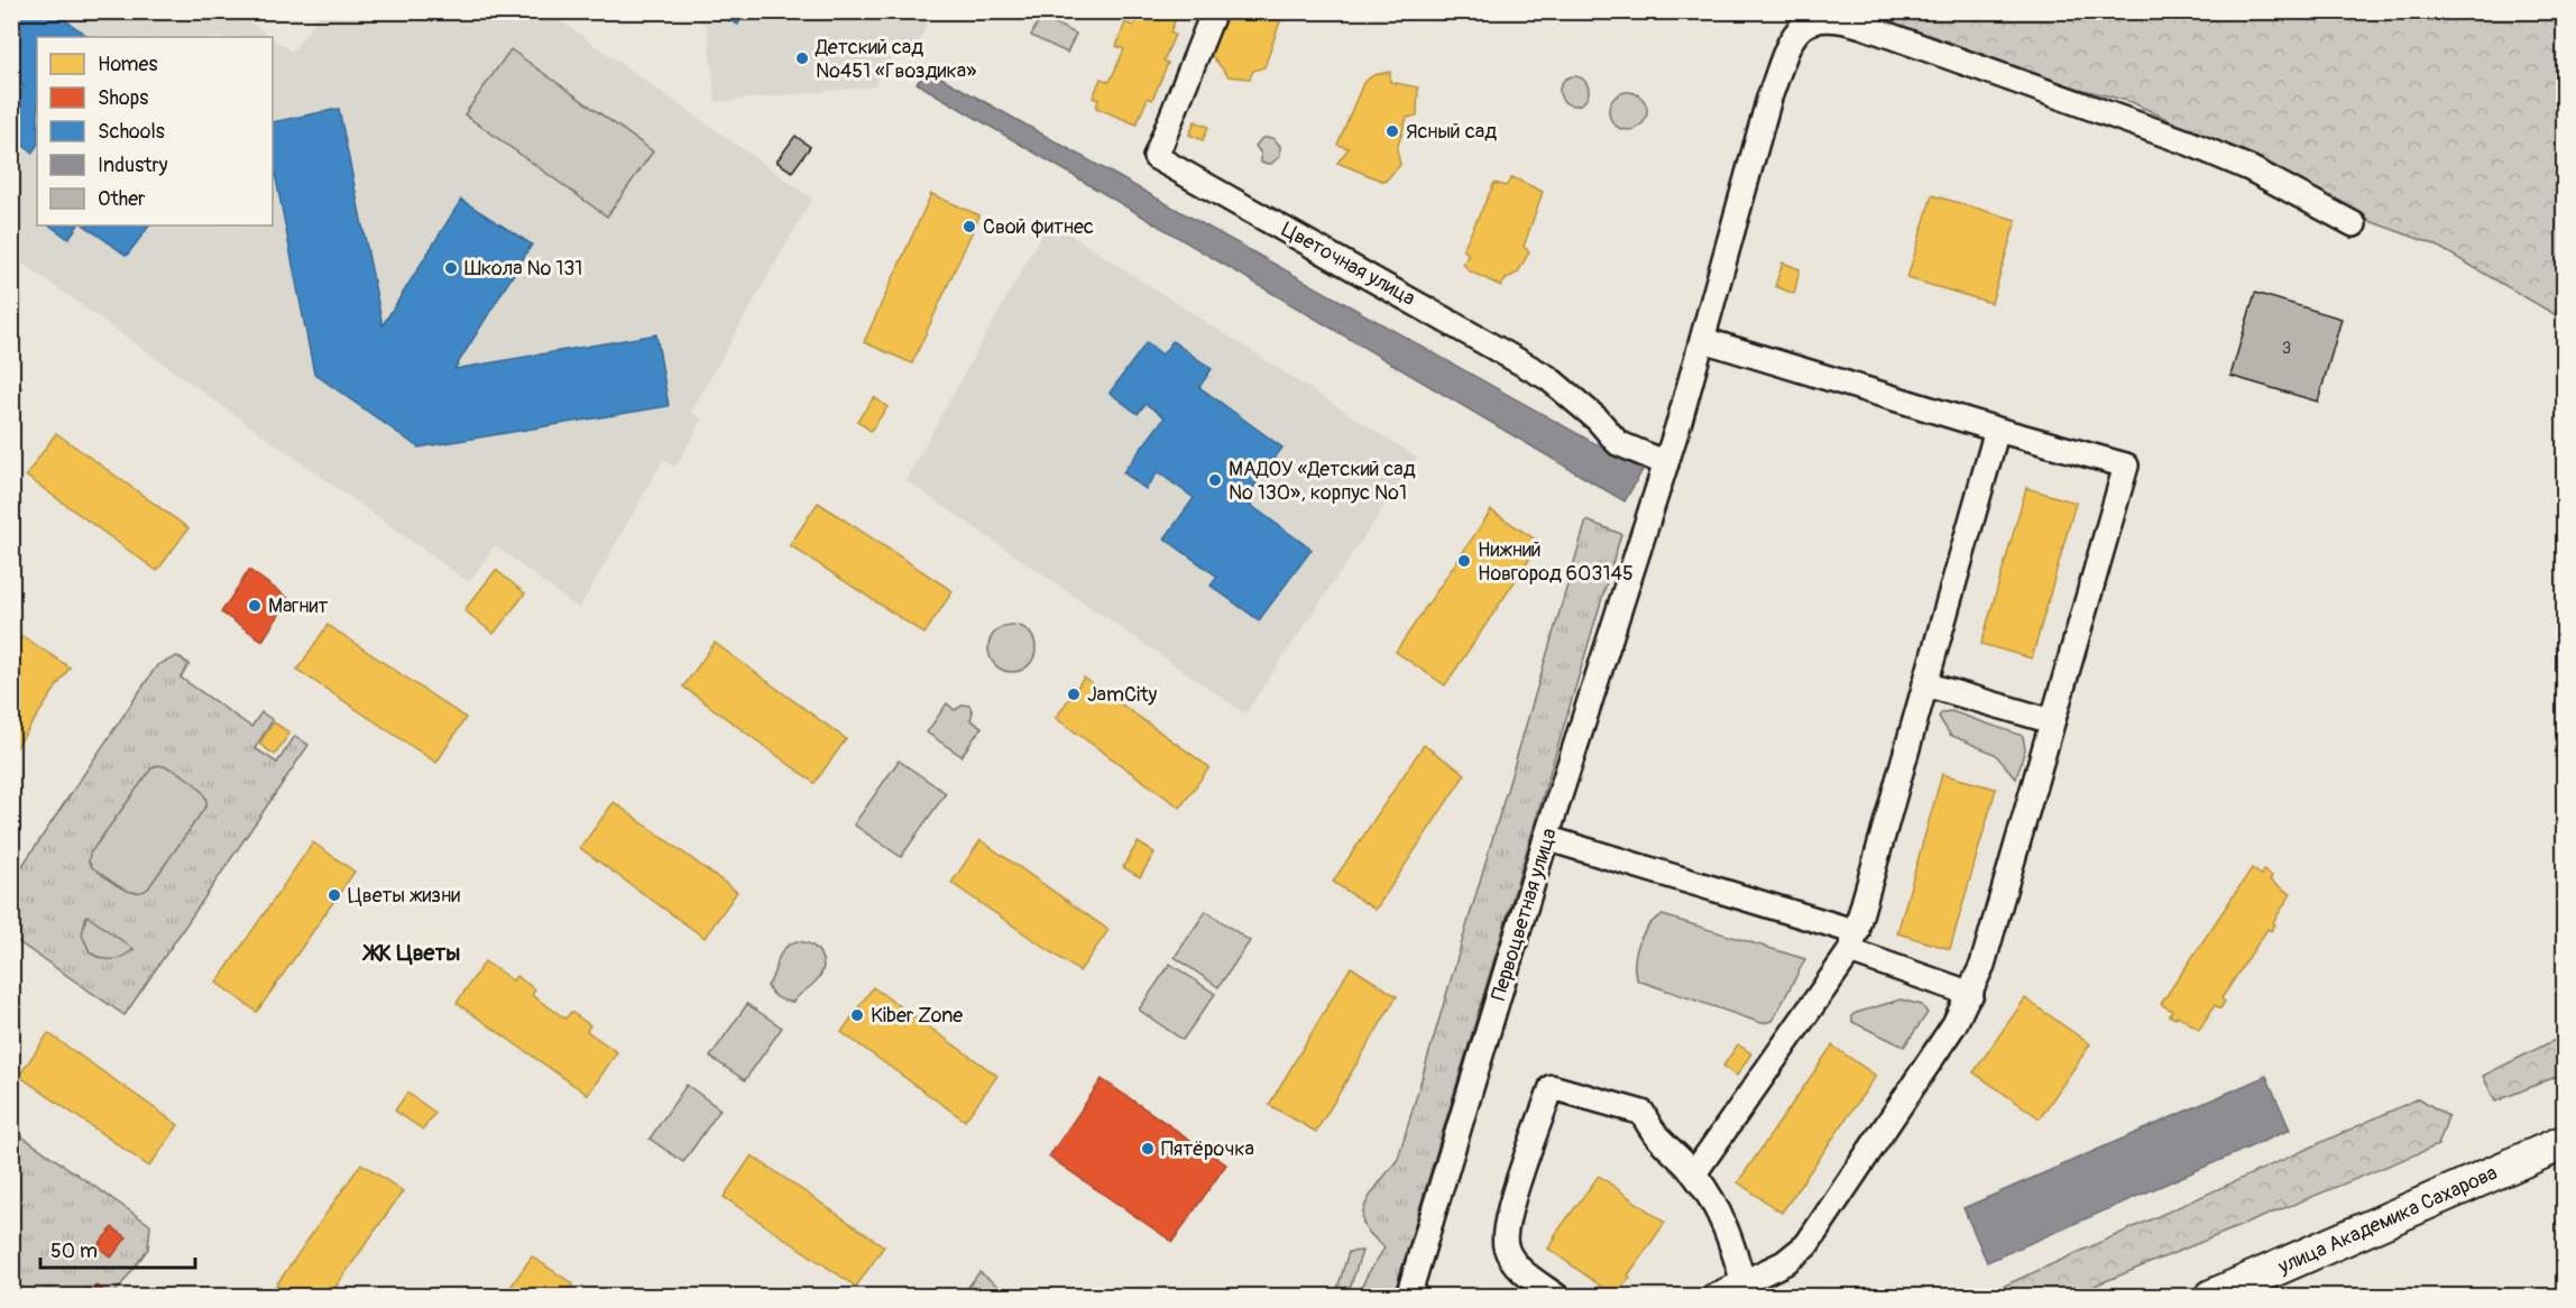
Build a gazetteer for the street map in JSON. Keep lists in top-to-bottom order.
{
  "streets": {
    "main road": ["улица Академика Сахарова"],
    "street": ["Цветочная улица", "Первоцветная улица"]
  },
  "crossings": [
    ["Цветочная улица", "Первоцветная улица"]
  ],
  "districts": ["ЖК Цветы"],
  "places": [
    "Детский сад №451 «Гвоздика»",
    "Ясный сад",
    "Свой фитнес",
    "Школа № 131",
    "МАДОУ «Детский сад № 130», корпус №1",
    "Нижний Новгород 603145",
    "Магнит",
    "JamCity",
    "Цветы жизни",
    "Kiber Zone",
    "Пятёрочка"
  ],
  "house_numbers": ["3"],
  "legend": [
    "Homes",
    "Shops",
    "Schools",
    "Industry",
    "Other"
  ],
  "scale_bar": "50 m"
}
